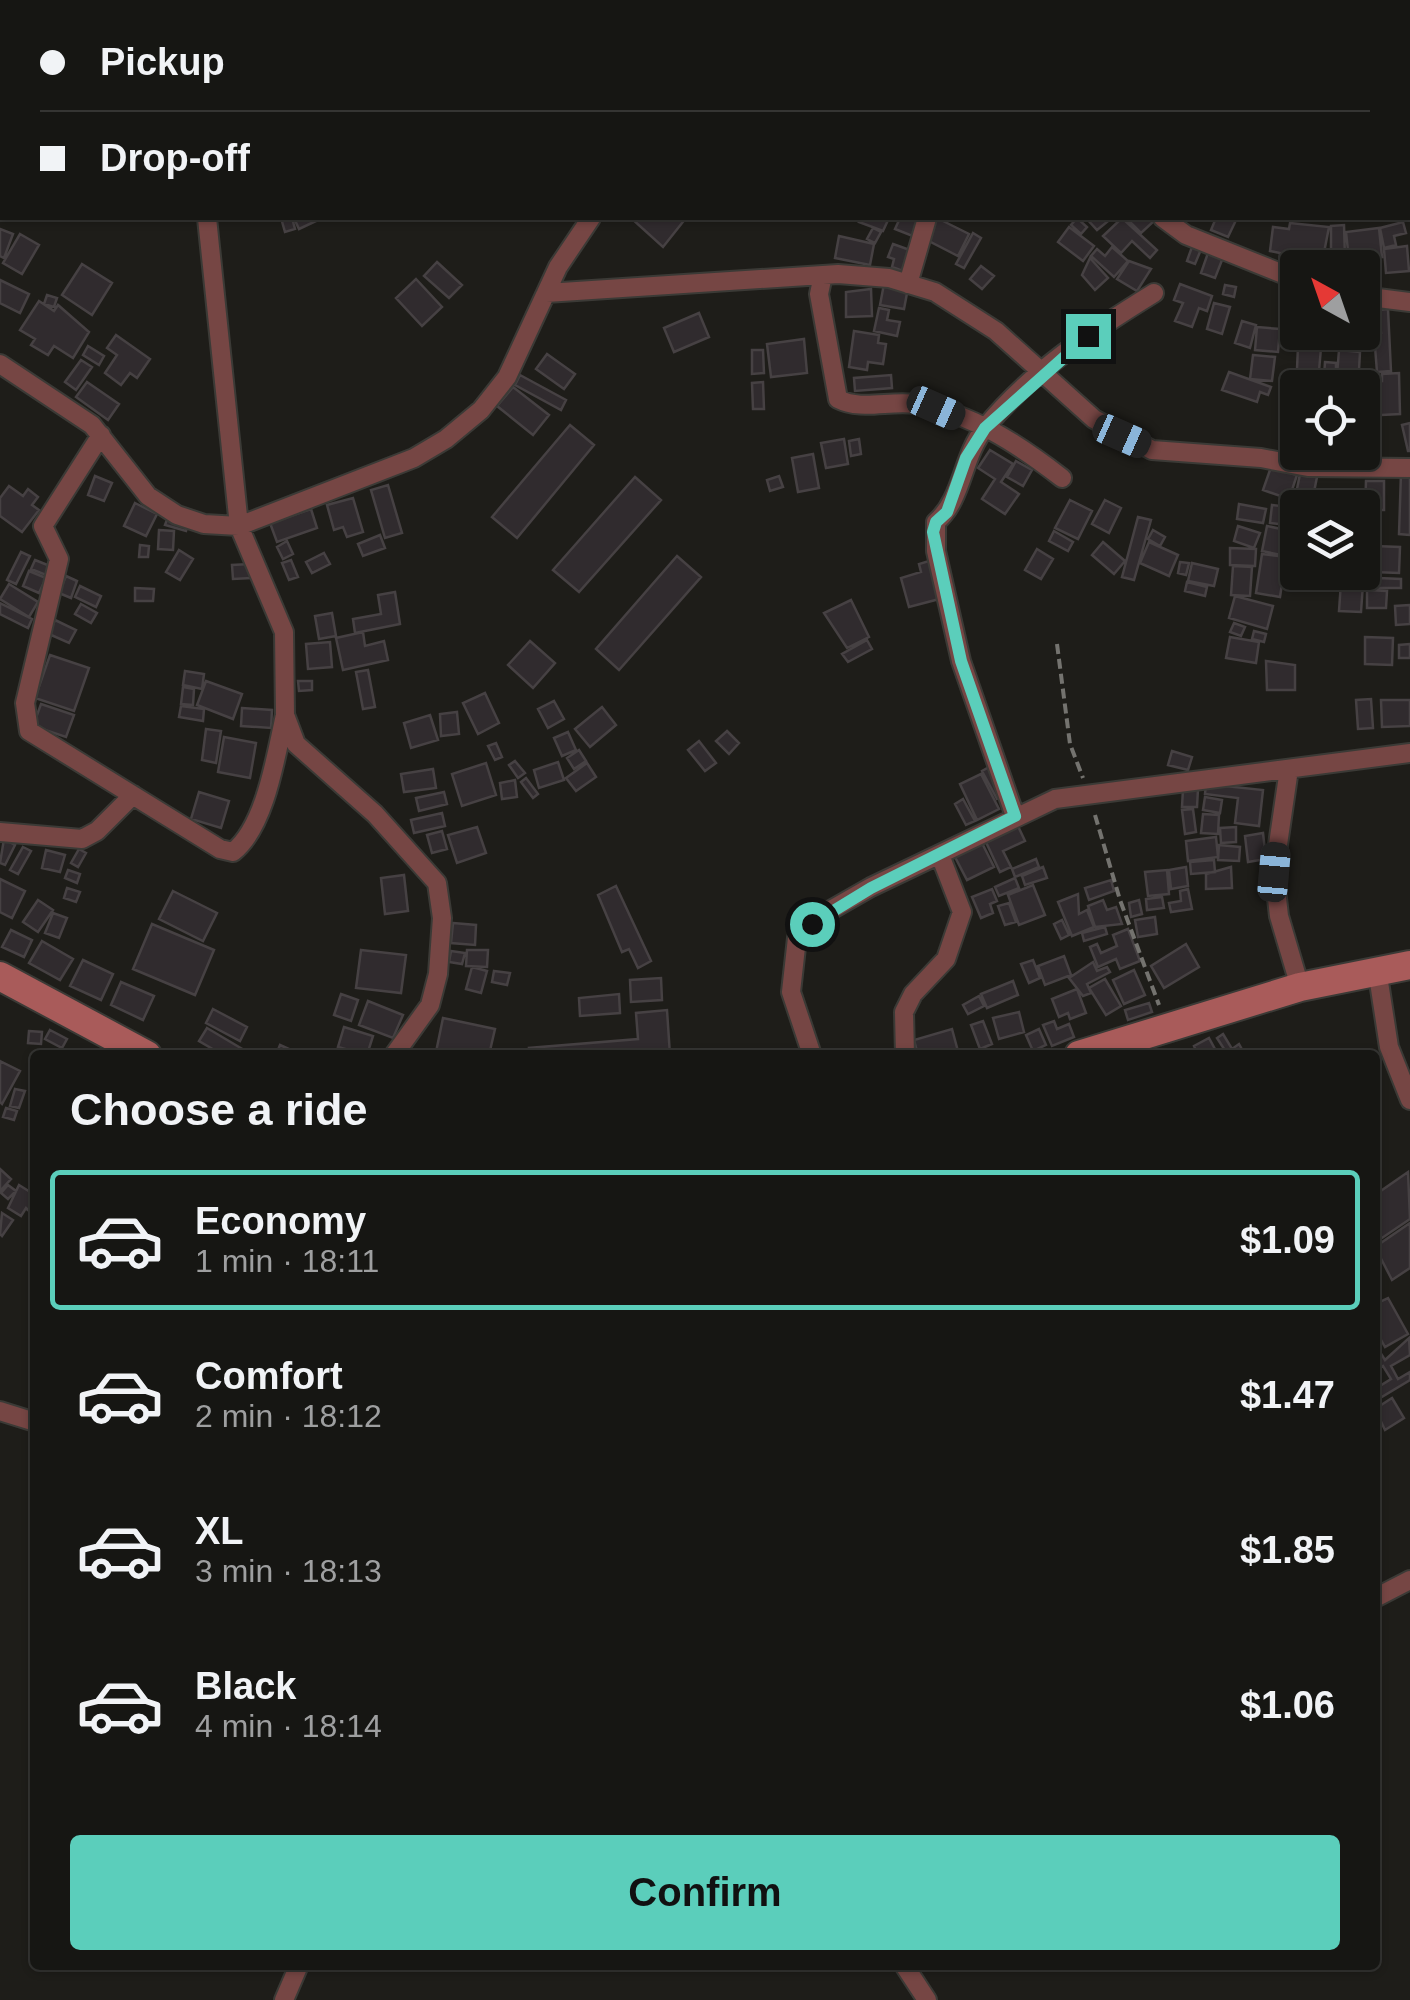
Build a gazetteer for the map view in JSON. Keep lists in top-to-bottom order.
{
  "north": "top left",
  "page": {
    "banner": ["Pickup", "Drop-off"],
    "heading": "Choose a ride",
    "list": [
      {
        "name": "Economy",
        "note": "1 min · 18:11",
        "value": "$1.09"
      },
      {
        "name": "Comfort",
        "note": "2 min · 18:12",
        "value": "$1.47"
      },
      {
        "name": "XL",
        "note": "3 min · 18:13",
        "value": "$1.85"
      },
      {
        "name": "Black",
        "note": "4 min · 18:14",
        "value": "$1.06"
      }
    ],
    "buttons": "Confirm"
  }
}
